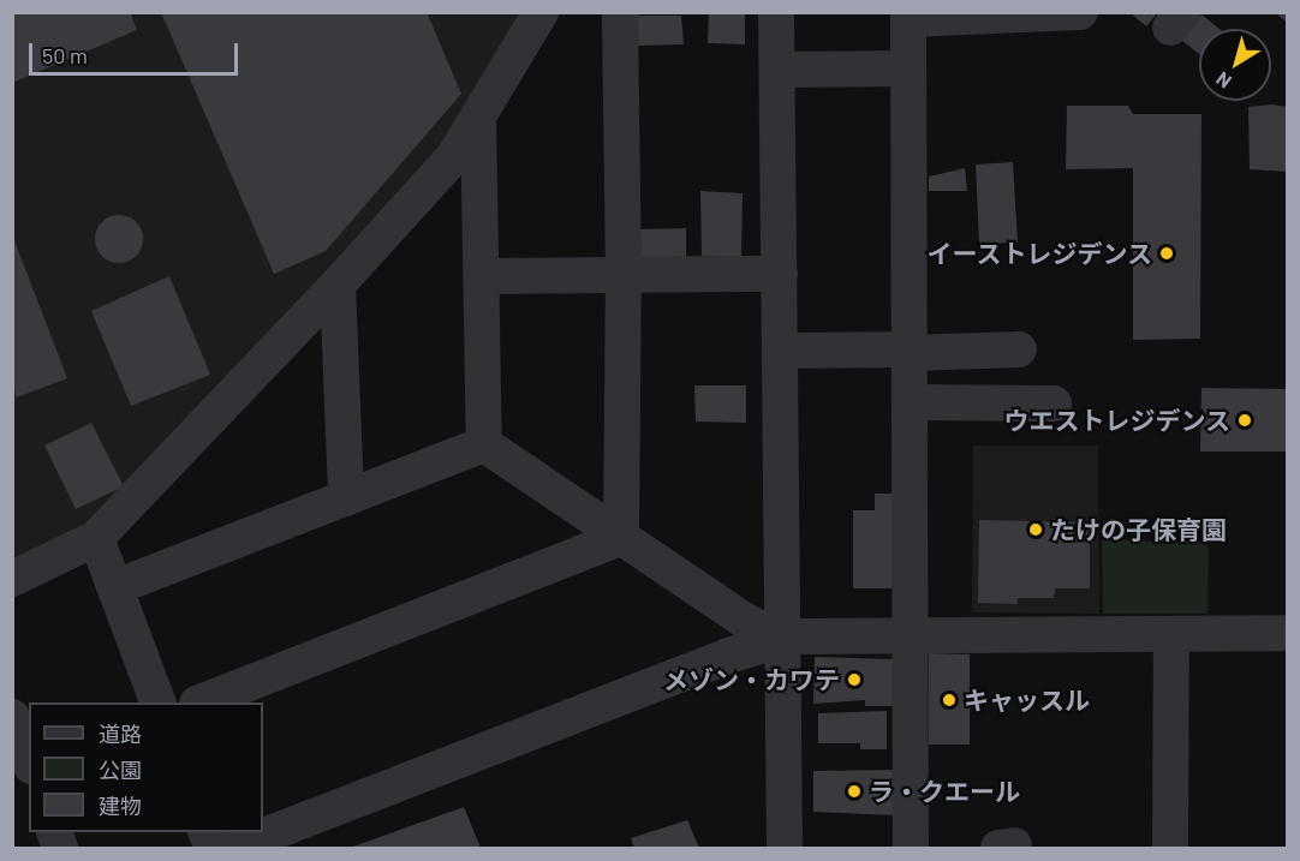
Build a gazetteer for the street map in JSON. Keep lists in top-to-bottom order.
{
  "places": [
    "イーストレジデンス",
    "ウエストレジデンス",
    "たけの子保育園",
    "メゾン・カワテ",
    "キャッスル",
    "ラ・クエール"
  ],
  "legend": ["道路", "公園", "建物"],
  "scale_bar": "50 m",
  "north": "bottom left"
}
